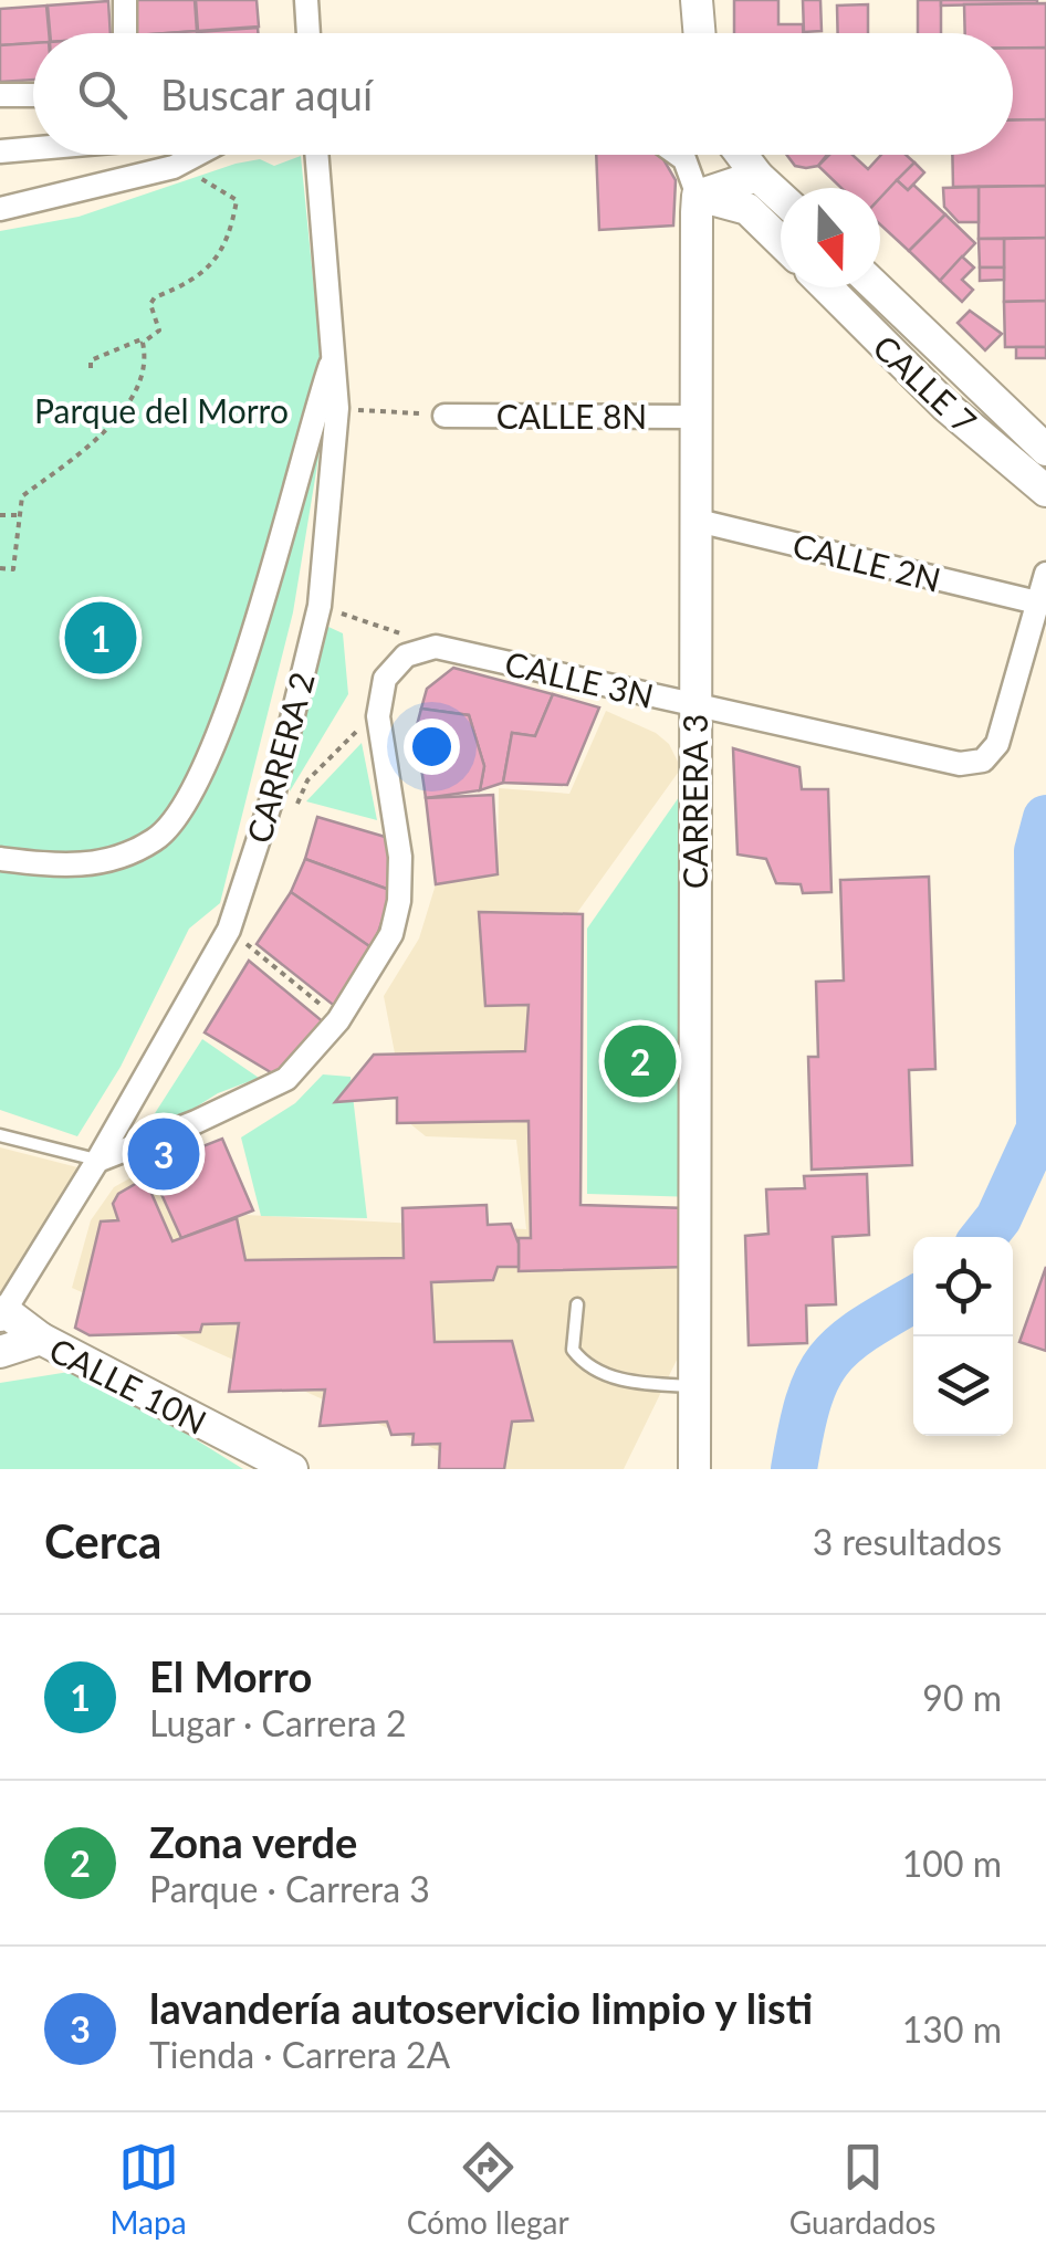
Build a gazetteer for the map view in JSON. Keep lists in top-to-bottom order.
{
  "streets": {
    "main road": ["CALLE 7", "CARRERA 3", "CALLE 10N"],
    "street": [
      "CALLE 8N",
      "CALLE 2N",
      "CALLE 3N",
      "CARRERA 2"
    ]
  },
  "crossings": [
    ["CALLE 8N", "CARRERA 3"],
    ["CALLE 2N", "CALLE 3N"],
    ["CALLE 2N", "CARRERA 3"],
    ["CALLE 3N", "CARRERA 3"],
    ["CARRERA 2", "CALLE 10N"]
  ],
  "parks": ["Parque del Morro"],
  "north": "bottom",
  "page": {
    "search": "Buscar aquí",
    "pins": ["1", "2", "3"],
    "heading": ["Cerca", "3 resultados"],
    "list": [
      {
        "mark": "1",
        "name": "El Morro",
        "note": "Lugar · Carrera 2",
        "value": "90 m"
      },
      {
        "mark": "2",
        "name": "Zona verde",
        "note": "Parque · Carrera 3",
        "value": "100 m"
      },
      {
        "mark": "3",
        "name": "lavandería autoservicio limpio y listi",
        "note": "Tienda · Carrera 2A",
        "value": "130 m"
      }
    ],
    "nav": ["Mapa", "Cómo llegar", "Guardados"]
  }
}
